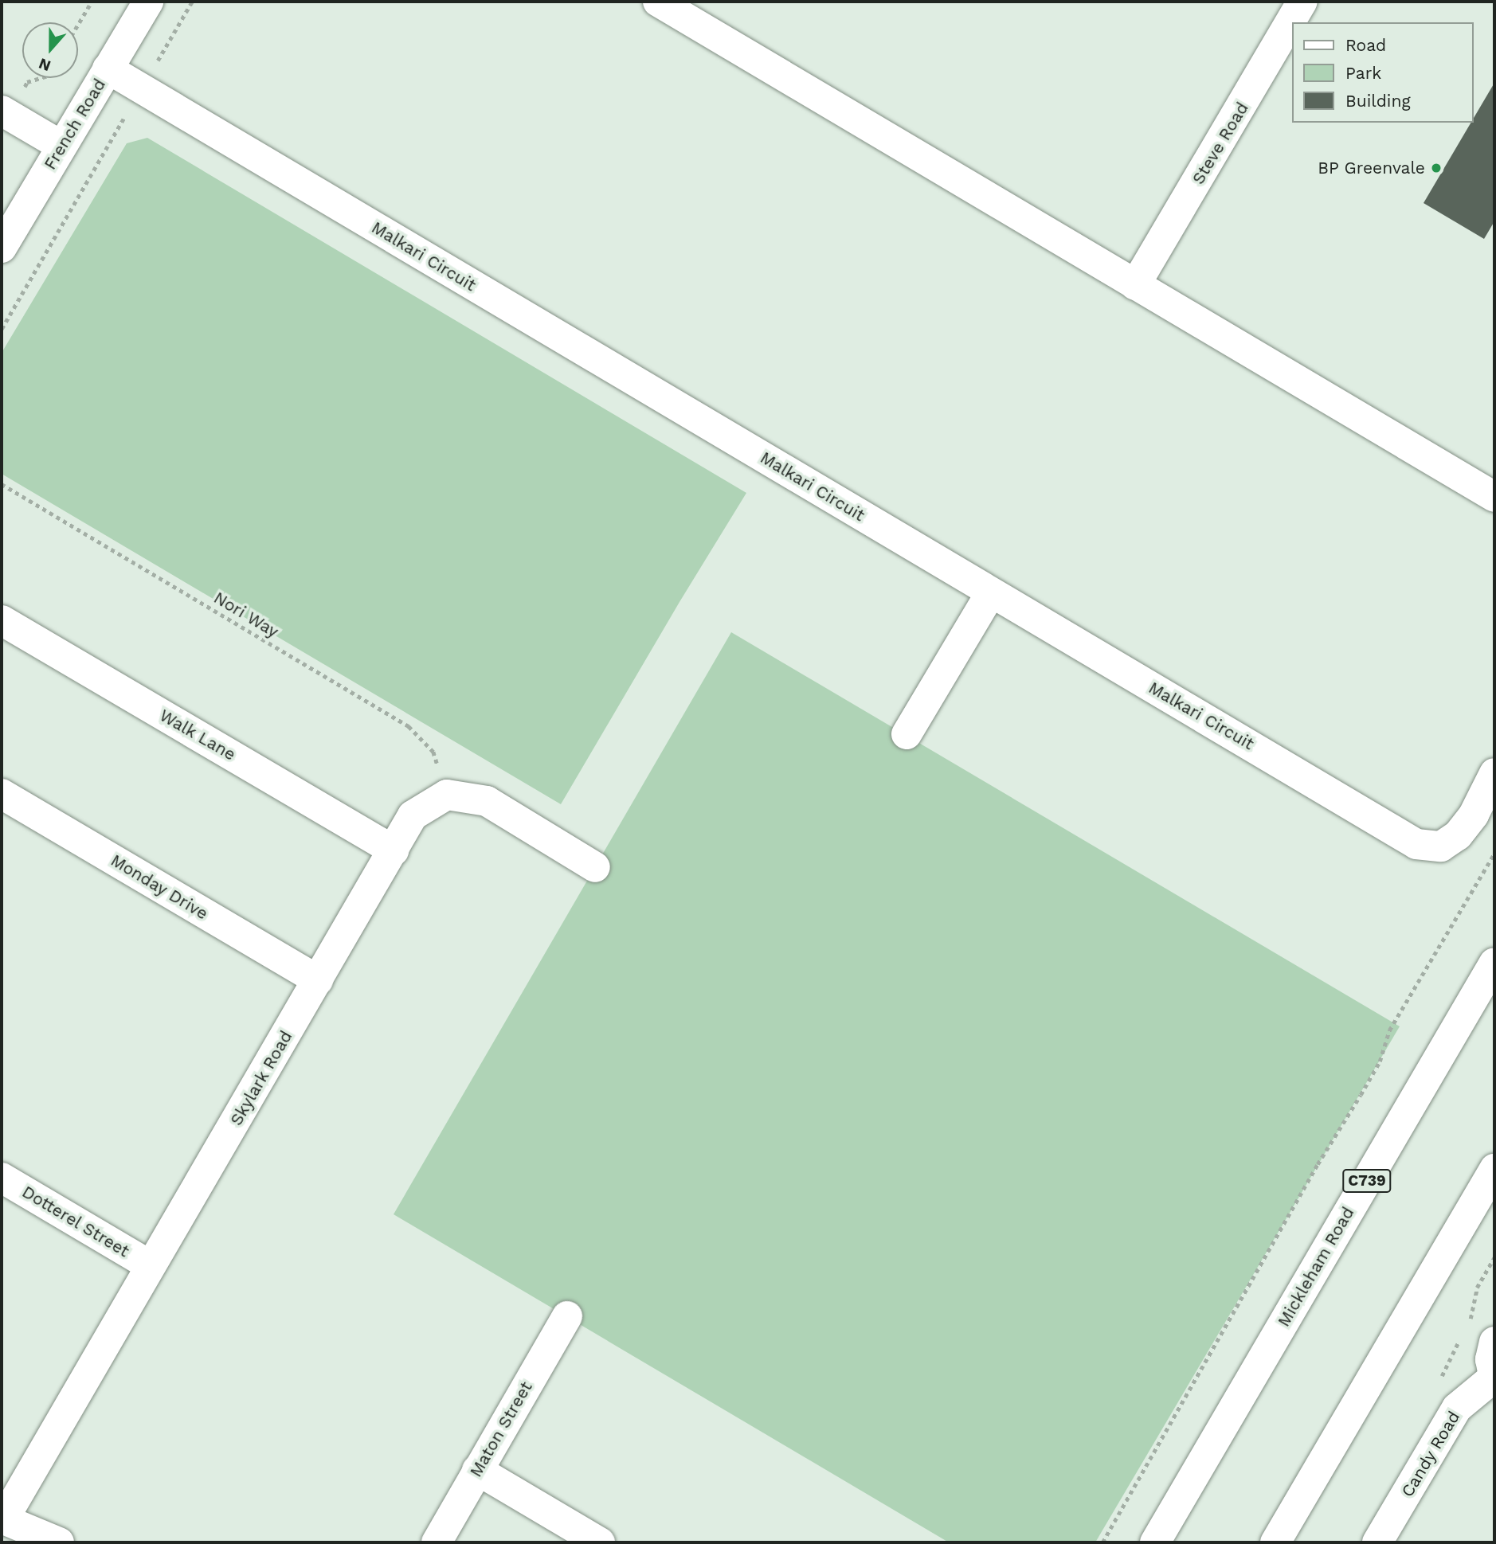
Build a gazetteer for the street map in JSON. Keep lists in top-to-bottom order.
{
  "streets": {
    "street": [
      "French Road",
      "Steve Road",
      "Malkari Circuit",
      "Walk Lane",
      "Monday Drive",
      "Skylark Road",
      "C739",
      "Dotterel Street",
      "Mickleham Road",
      "Maton Street",
      "Candy Road"
    ],
    "path": ["Nori Way"]
  },
  "crossings": [
    ["French Road", "Malkari Circuit"],
    ["Nori Way", "Skylark Road"],
    ["Walk Lane", "Skylark Road"],
    ["Monday Drive", "Skylark Road"],
    ["Skylark Road", "Dotterel Street"]
  ],
  "places": ["BP Greenvale"],
  "legend": ["Road", "Park", "Building"],
  "north": "bottom"
}
